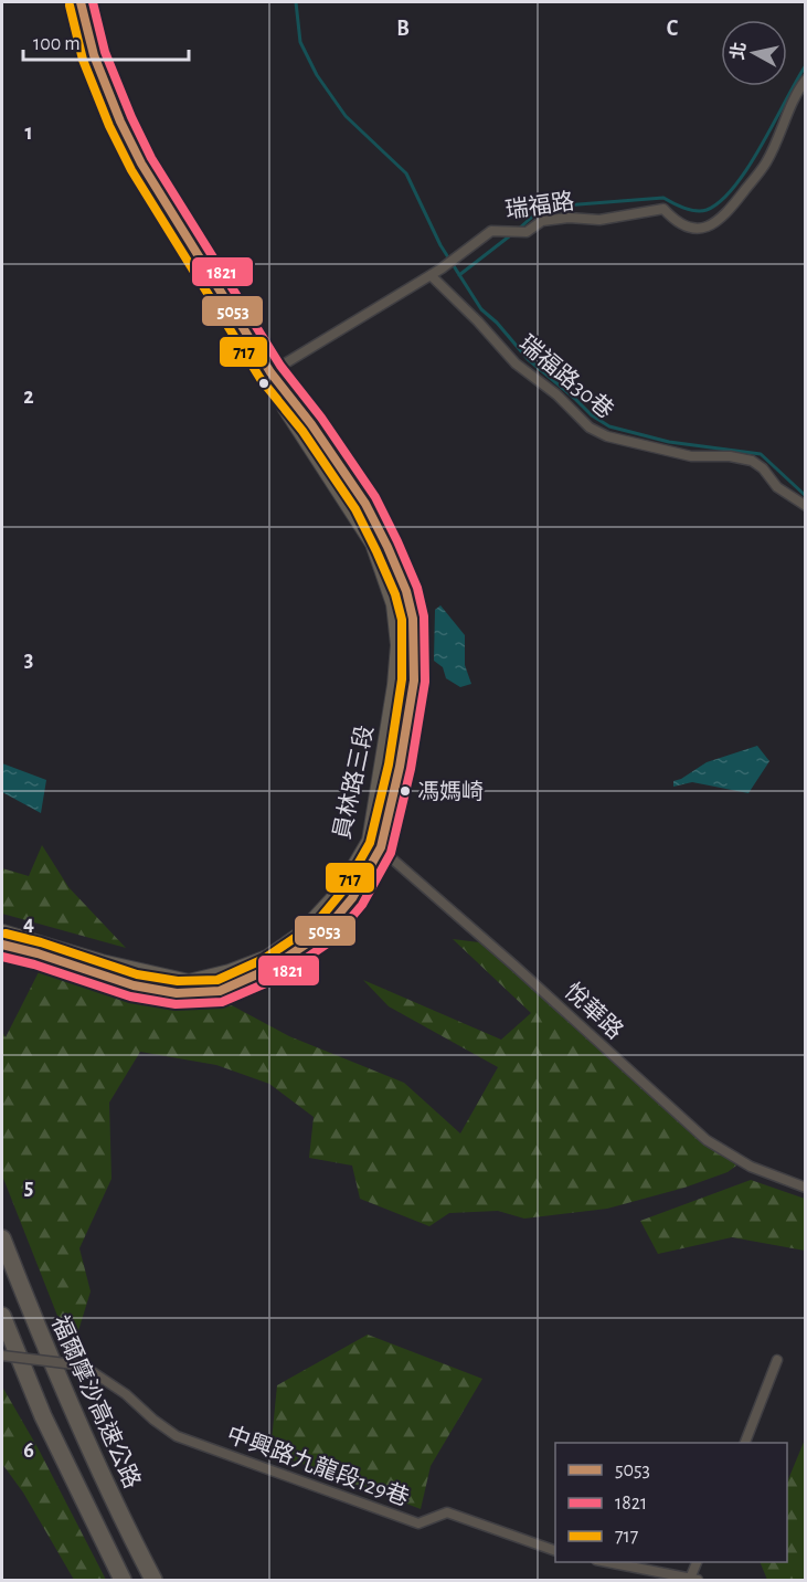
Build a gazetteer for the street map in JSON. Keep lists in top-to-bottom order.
{
  "streets": {
    "highway": ["福爾摩沙高速公路"],
    "main road": ["員林路三段"],
    "street": [
      "瑞福路",
      "瑞福路30巷",
      "悅華路",
      "中興路九龍段129巷"
    ]
  },
  "crossings": [
    ["瑞福路", "瑞福路30巷"],
    ["瑞福路", "員林路三段"],
    ["員林路三段", "悅華路"]
  ],
  "places": ["馮媽崎"],
  "lines": ["transit line 5053", "transit line 1821", "transit line 717"],
  "legend": ["5053", "1821", "717"],
  "scale_bar": "100 m",
  "north": "left",
  "grid": {
    "columns": ["B", "C"],
    "rows": [
      "1",
      "2",
      "3",
      "4",
      "5",
      "6"
    ]
  }
}
